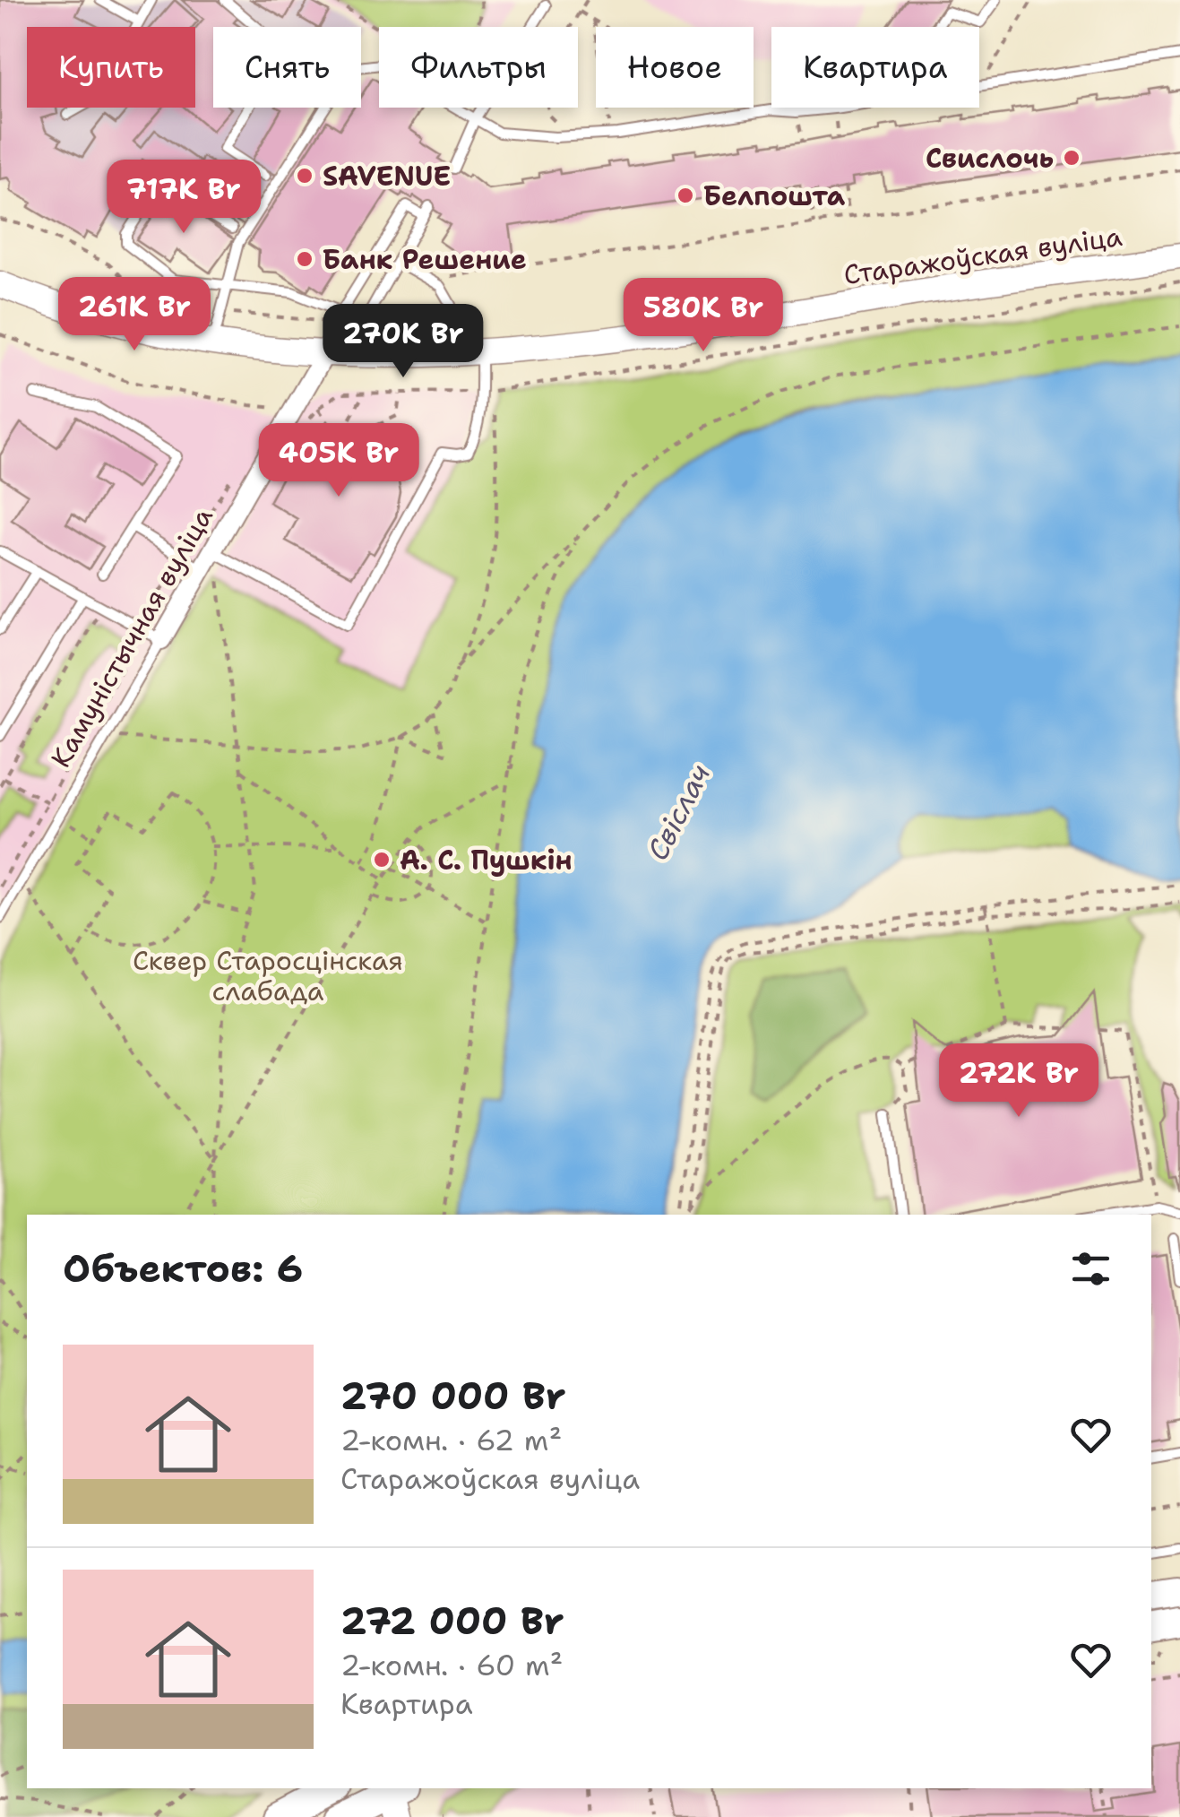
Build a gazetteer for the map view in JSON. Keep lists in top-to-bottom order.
{
  "streets": {
    "main road": ["Старажоўская вуліца"],
    "street": ["Камуністычная вуліца"]
  },
  "crossings": [
    ["Старажоўская вуліца", "Камуністычная вуліца"]
  ],
  "water": ["Свіслач"],
  "parks": ["Сквер Старосцінская слабада"],
  "places": [
    "Свислочь",
    "SAVENUE",
    "Белпошта",
    "Банк Решение",
    "А. С. Пушкін"
  ],
  "page": {
    "chip": [
      "Купить",
      "Снять",
      "Фильтры",
      "Новое",
      "Квартира"
    ],
    "price": [
      "717K Br",
      "261K Br",
      "580K Br",
      "270K Br",
      "405K Br",
      "272K Br"
    ],
    "heading": "Объектов: 6",
    "list": [
      {
        "name": "270 000 Br",
        "note": "2-комн. · 62 m² · Старажоўская вуліца"
      },
      {
        "name": "272 000 Br",
        "note": "2-комн. · 60 m² · Квартира"
      }
    ]
  }
}
